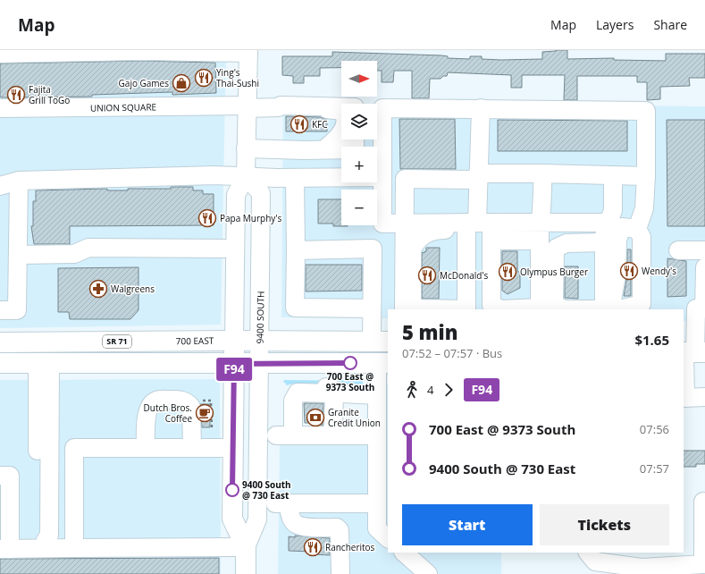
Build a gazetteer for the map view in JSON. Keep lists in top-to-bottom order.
{
  "streets": {
    "main road": ["9400 SOUTH", "700 EAST", "SR 71"],
    "street": ["UNION SQUARE"]
  },
  "crossings": [
    ["UNION SQUARE", "9400 SOUTH"],
    ["9400 SOUTH", "700 EAST"]
  ],
  "places": {
    "restaurant": [
      "Ying's Thai-Sushi",
      "Fajita Grill ToGo",
      "KFC",
      "Papa Murphy's",
      "Wendy's",
      "Olympus Burger",
      "McDonald's",
      "Rancheritos"
    ],
    "shop": ["Gajo Games"],
    "pharmacy": ["Walgreens"],
    "other": ["700 East @ 9373 South", "9400 South @ 730 East"],
    "cafe": ["Dutch Bros. Coffee"],
    "bank": ["Granite Credit Union"]
  },
  "lines": ["bus line F94"],
  "north": "right",
  "page": {
    "header": "Map",
    "nav": ["Map", "Layers", "Share"],
    "on_map": "F94",
    "map_buttons": ["+", "−"],
    "heading": ["5 min", "07:52 – 07:57 · Bus", "$1.65"],
    "legs": ["4", "F94"],
    "list": [
      {
        "name": "700 East @ 9373 South",
        "value": "07:56"
      },
      {
        "name": "9400 South @ 730 East",
        "value": "07:57"
      }
    ],
    "buttons": ["Start", "Tickets"]
  }
}
